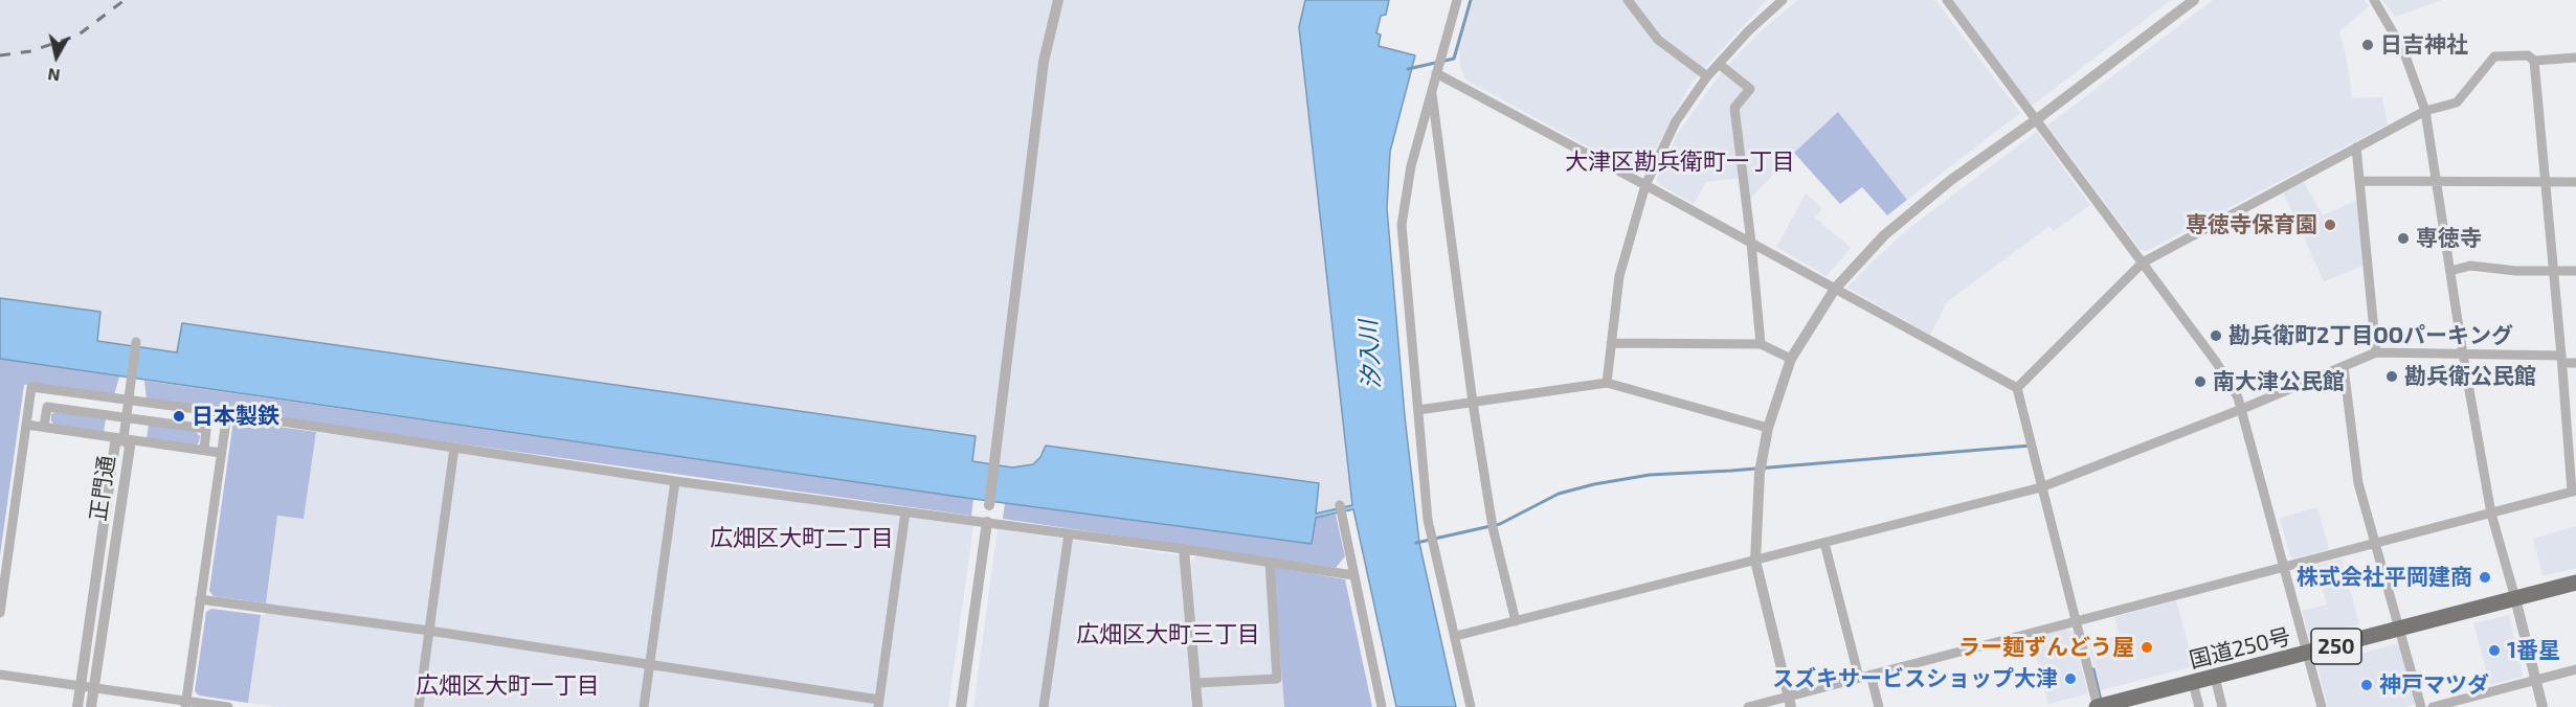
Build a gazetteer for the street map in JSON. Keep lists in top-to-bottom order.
{
  "streets": {
    "highway": ["250", "国道250号"],
    "street": ["正門通"]
  },
  "districts": [
    "大津区勘兵衛町一丁目",
    "広畑区大町二丁目",
    "広畑区大町三丁目",
    "広畑区大町一丁目"
  ],
  "water": ["汐入川"],
  "places": [
    "日吉神社",
    "専徳寺保育園",
    "専徳寺",
    "勘兵衛町2丁目OOパーキング",
    "勘兵衛公民館",
    "南大津公民館",
    "日本製鉄",
    "株式会社平岡建商",
    "ラー麺ずんどう屋",
    "1番星",
    "スズキサービスショップ大津",
    "神戸マツダ"
  ],
  "north": "bottom"
}
